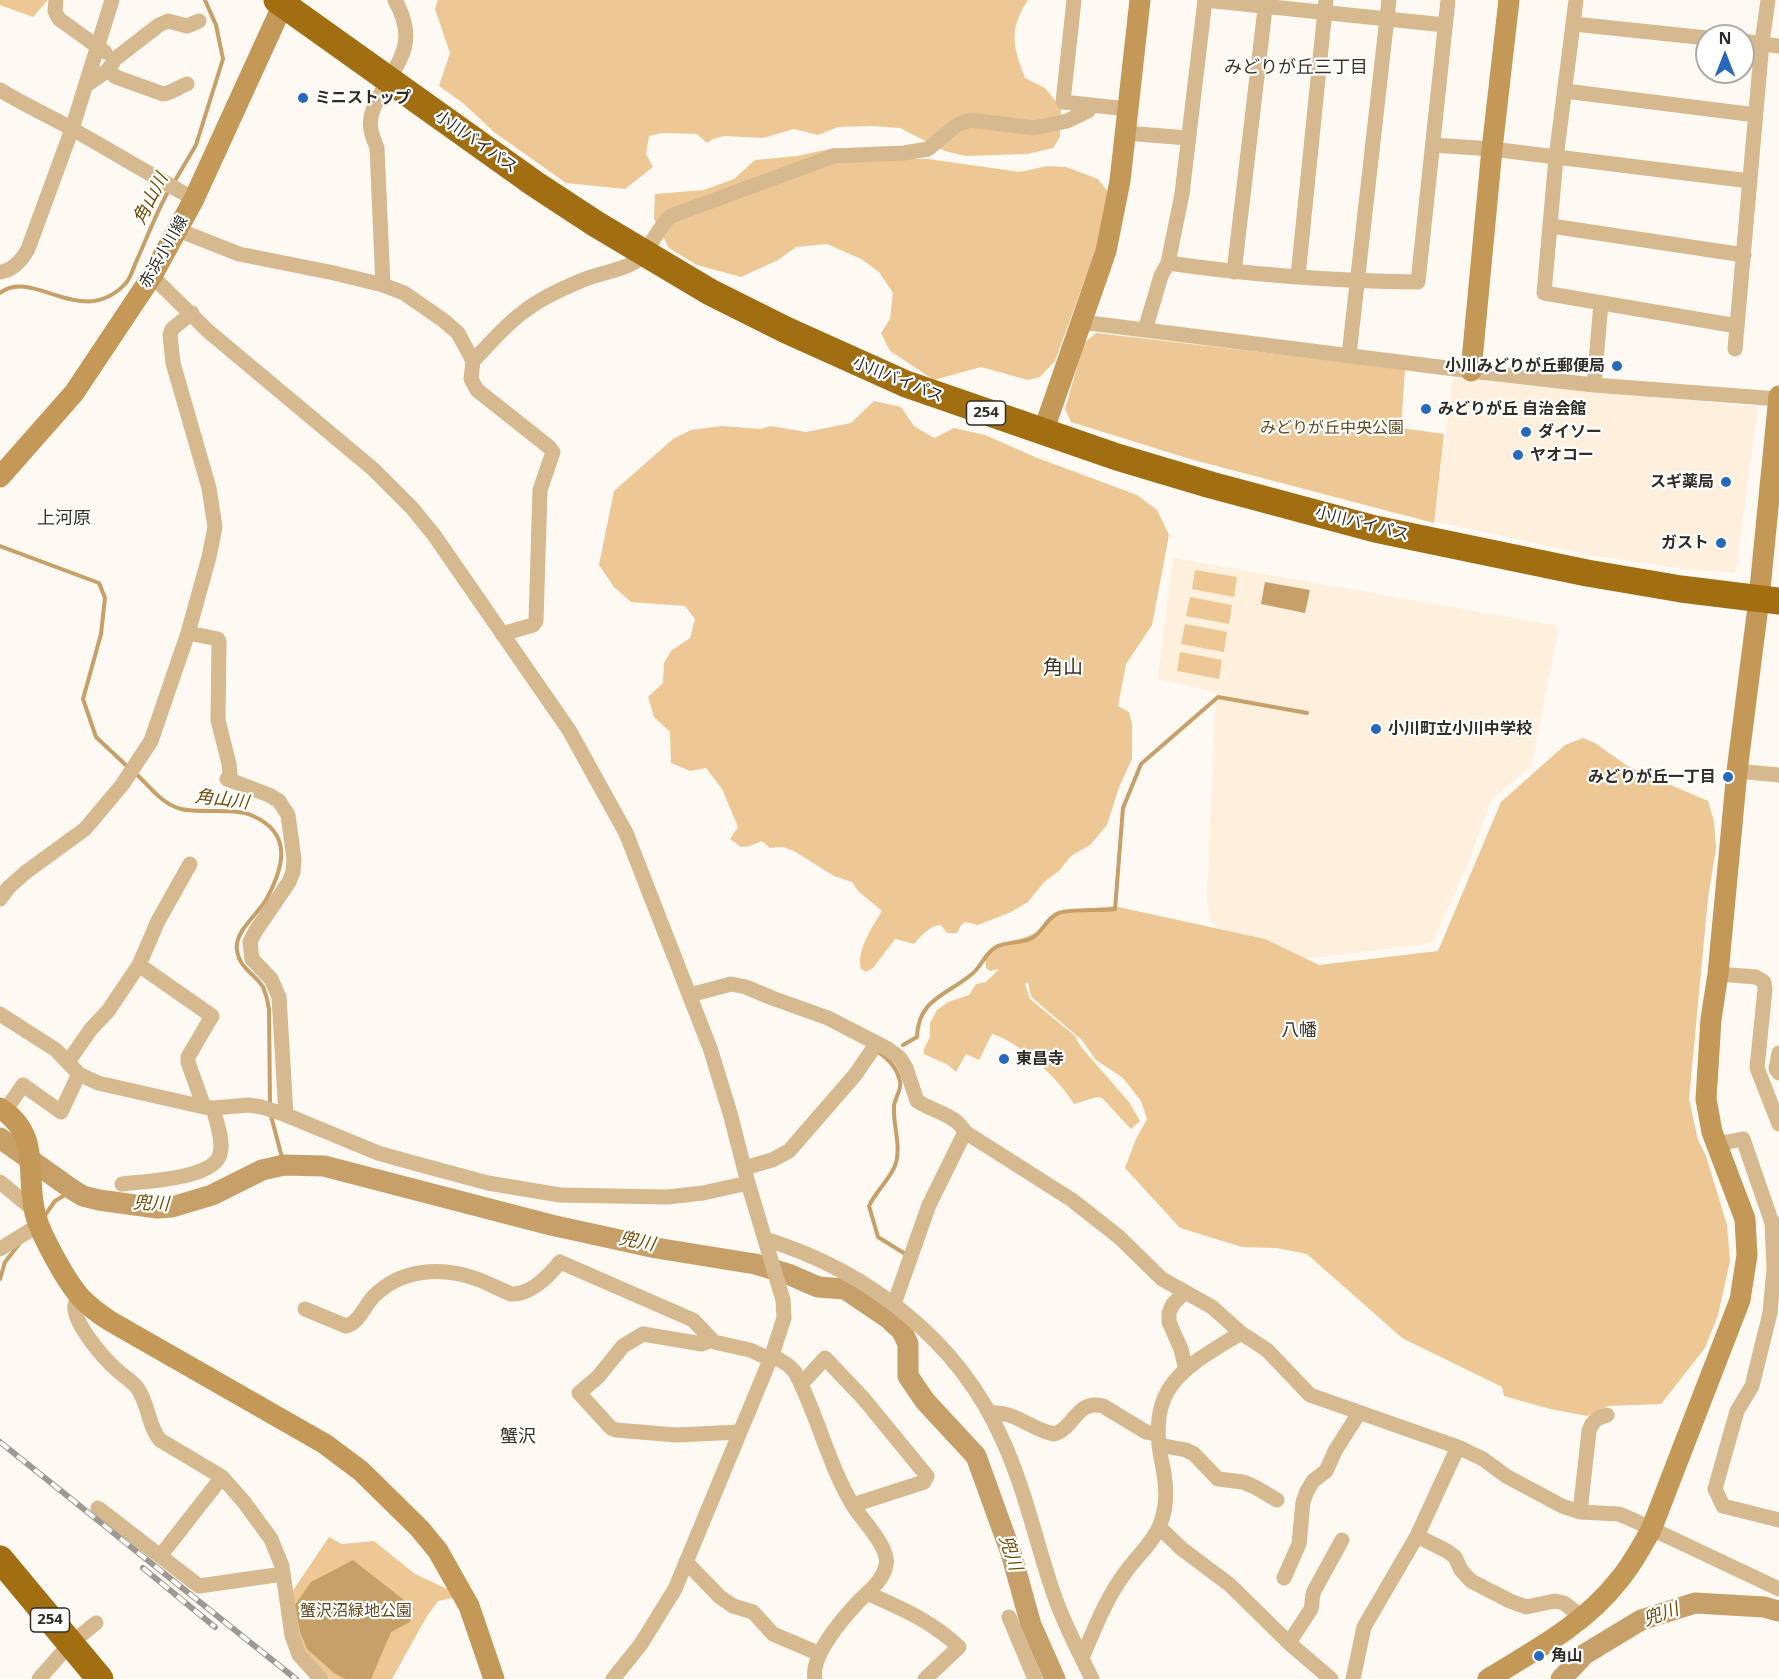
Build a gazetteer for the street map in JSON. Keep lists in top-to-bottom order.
{
  "streets": {
    "highway": ["小川バイパス", "254"],
    "street": ["赤浜小川線"]
  },
  "crossings": [
    ["小川バイパス", "赤浜小川線"]
  ],
  "districts": [
    "みどりが丘三丁目",
    "上河原",
    "角山",
    "八幡",
    "蟹沢"
  ],
  "water": ["角山川", "兜川"],
  "parks": ["みどりが丘中央公園", "蟹沢沼緑地公園"],
  "places": [
    "ミニストップ",
    "小川みどりが丘郵便局",
    "みどりが丘 自治会館",
    "ダイソー",
    "ヤオコー",
    "スギ薬局",
    "ガスト",
    "小川町立小川中学校",
    "みどりが丘一丁目",
    "東昌寺",
    "角山"
  ],
  "north": "top"
}
